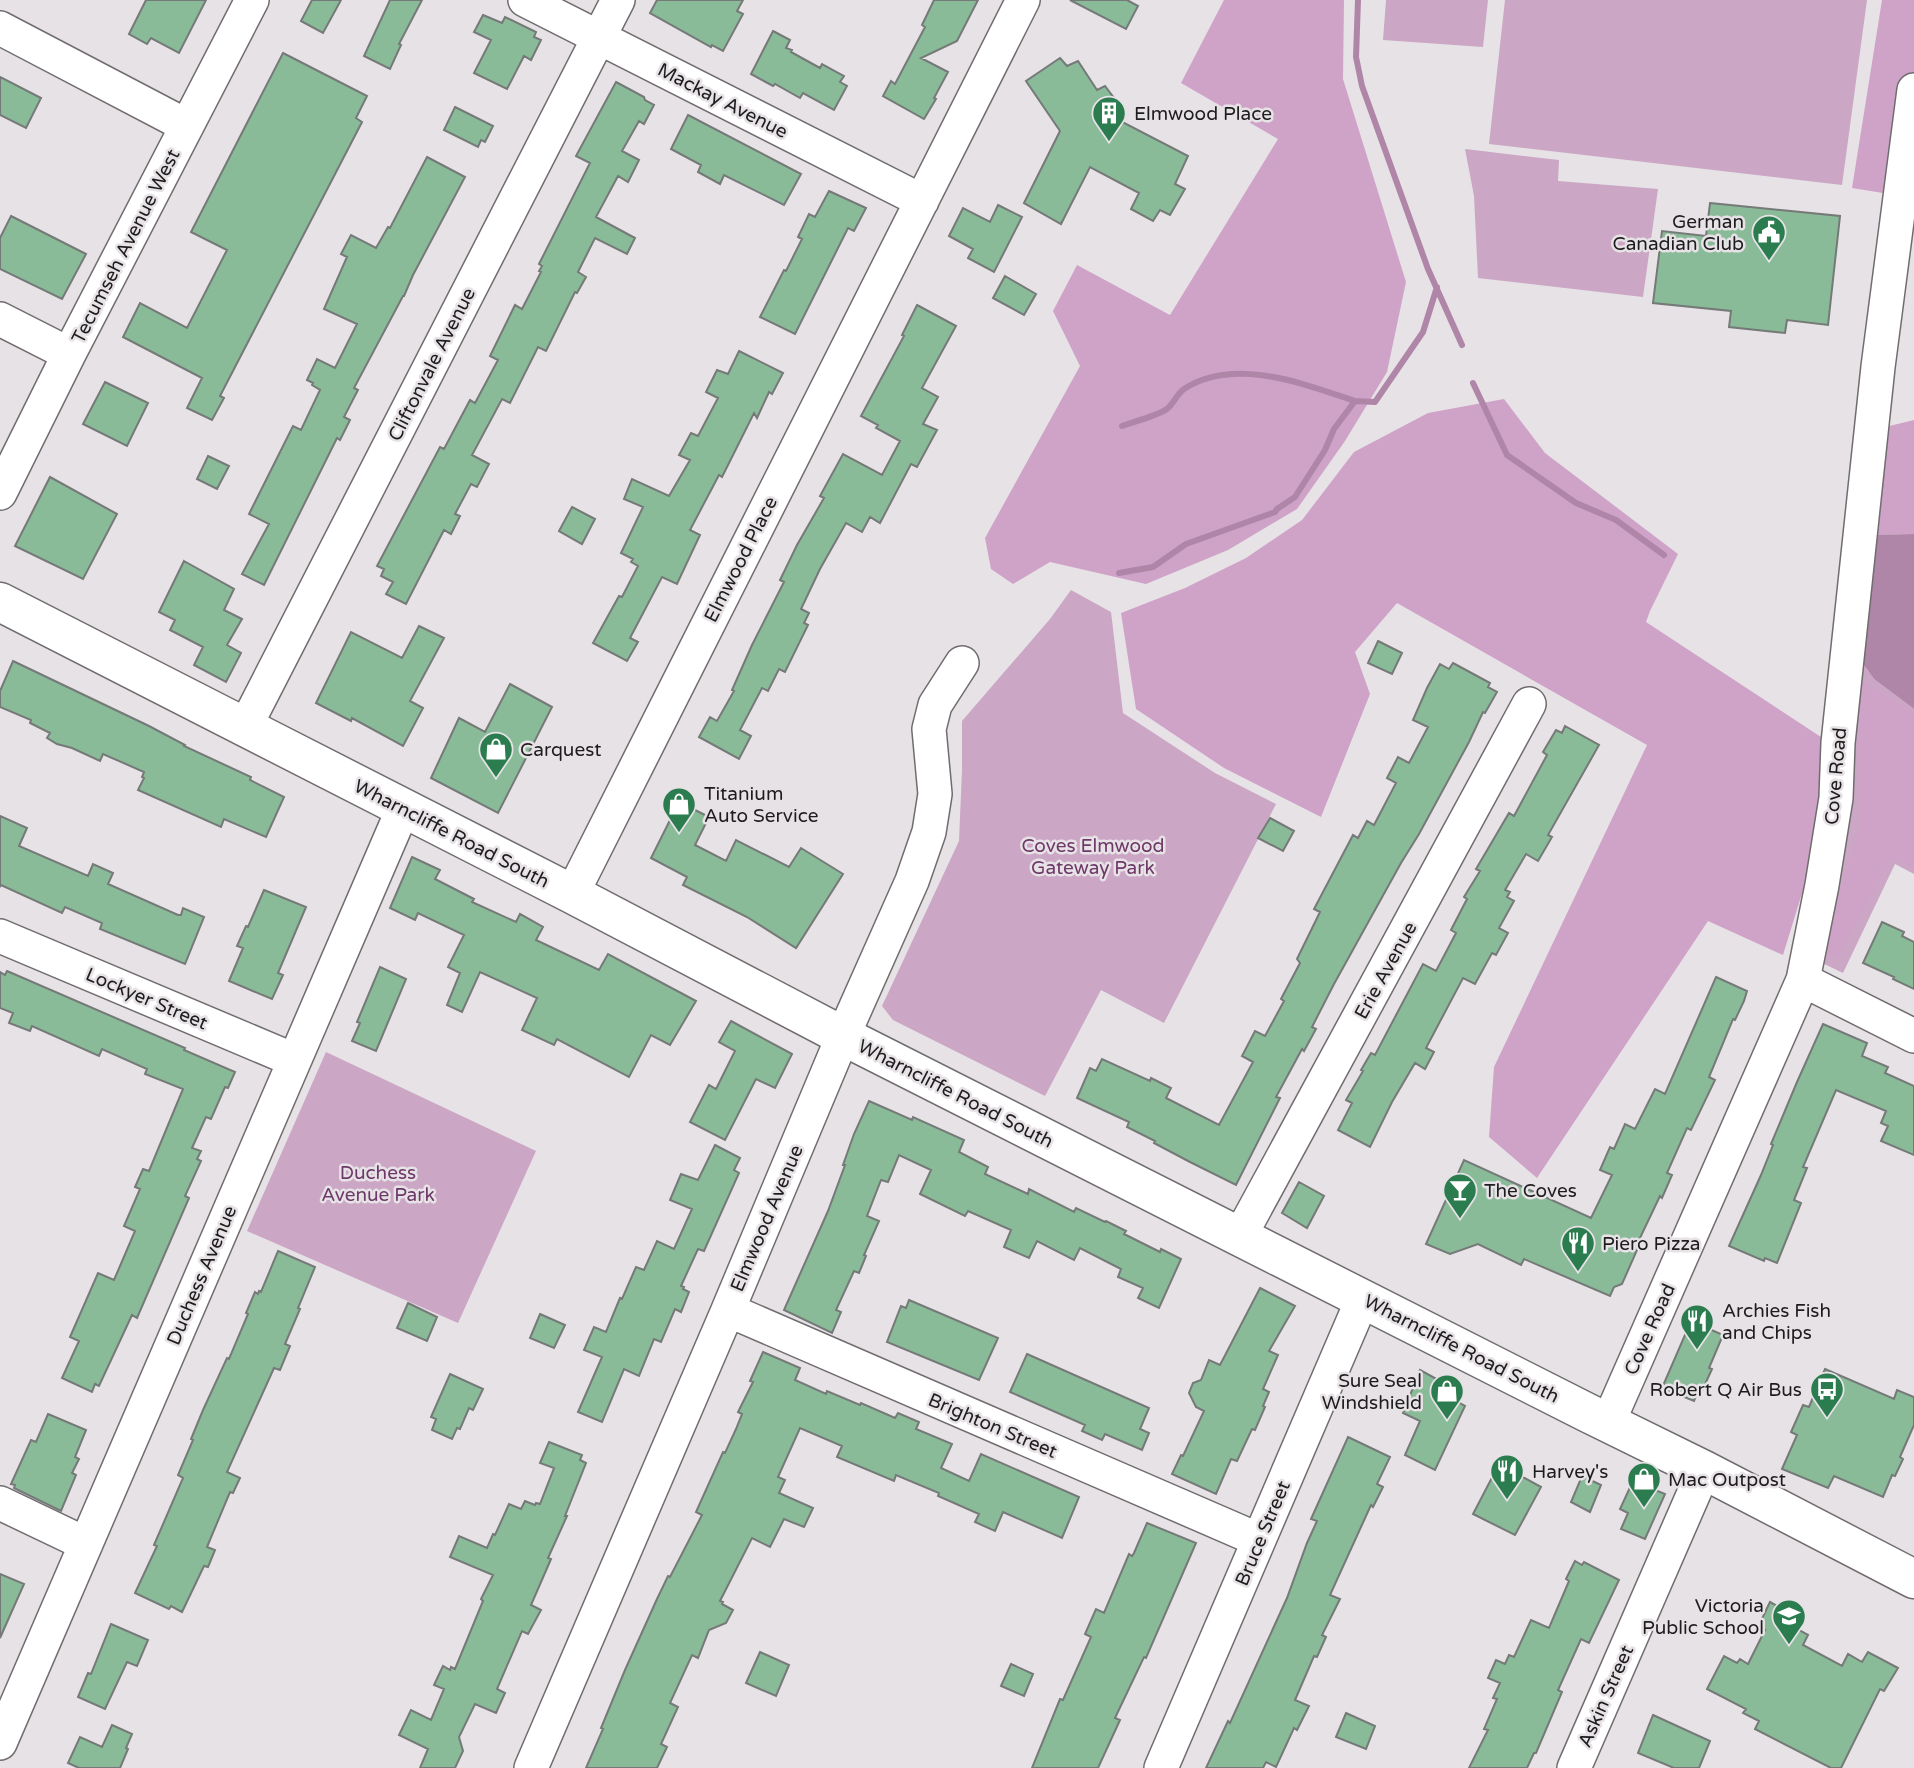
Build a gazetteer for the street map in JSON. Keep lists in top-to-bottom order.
{
  "streets": {
    "main road": ["Wharncliffe Road South"],
    "street": [
      "Mackay Avenue",
      "Tecumseh Avenue West",
      "Cliftonvale Avenue",
      "Elmwood Place",
      "Cove Road",
      "Erie Avenue",
      "Lockyer Street",
      "Elmwood Avenue",
      "Duchess Avenue",
      "Brighton Street",
      "Bruce Street",
      "Askin Street"
    ]
  },
  "crossings": [
    ["Mackay Avenue", "Cliftonvale Avenue"],
    ["Mackay Avenue", "Elmwood Place"],
    ["Cliftonvale Avenue", "Wharncliffe Road South"],
    ["Elmwood Place", "Wharncliffe Road South"],
    ["Cove Road", "Wharncliffe Road South"],
    ["Wharncliffe Road South", "Erie Avenue"],
    ["Wharncliffe Road South", "Elmwood Avenue"],
    ["Wharncliffe Road South", "Duchess Avenue"],
    ["Wharncliffe Road South", "Bruce Street"],
    ["Wharncliffe Road South", "Askin Street"],
    ["Lockyer Street", "Duchess Avenue"],
    ["Elmwood Avenue", "Brighton Street"],
    ["Brighton Street", "Bruce Street"]
  ],
  "parks": ["Coves Elmwood Gateway Park", "Duchess Avenue Park"],
  "places": {
    "building": ["Elmwood Place"],
    "public building": ["German Canadian Club"],
    "shop": [
      "Carquest",
      "Titanium Auto Service",
      "Sure Seal Windshield",
      "Mac Outpost"
    ],
    "bar": ["The Coves"],
    "restaurant": ["Piero Pizza", "Archies Fish and Chips", "Harvey's"],
    "bus stop": ["Robert Q Air Bus"],
    "school or university": ["Victoria Public School"]
  }
}
